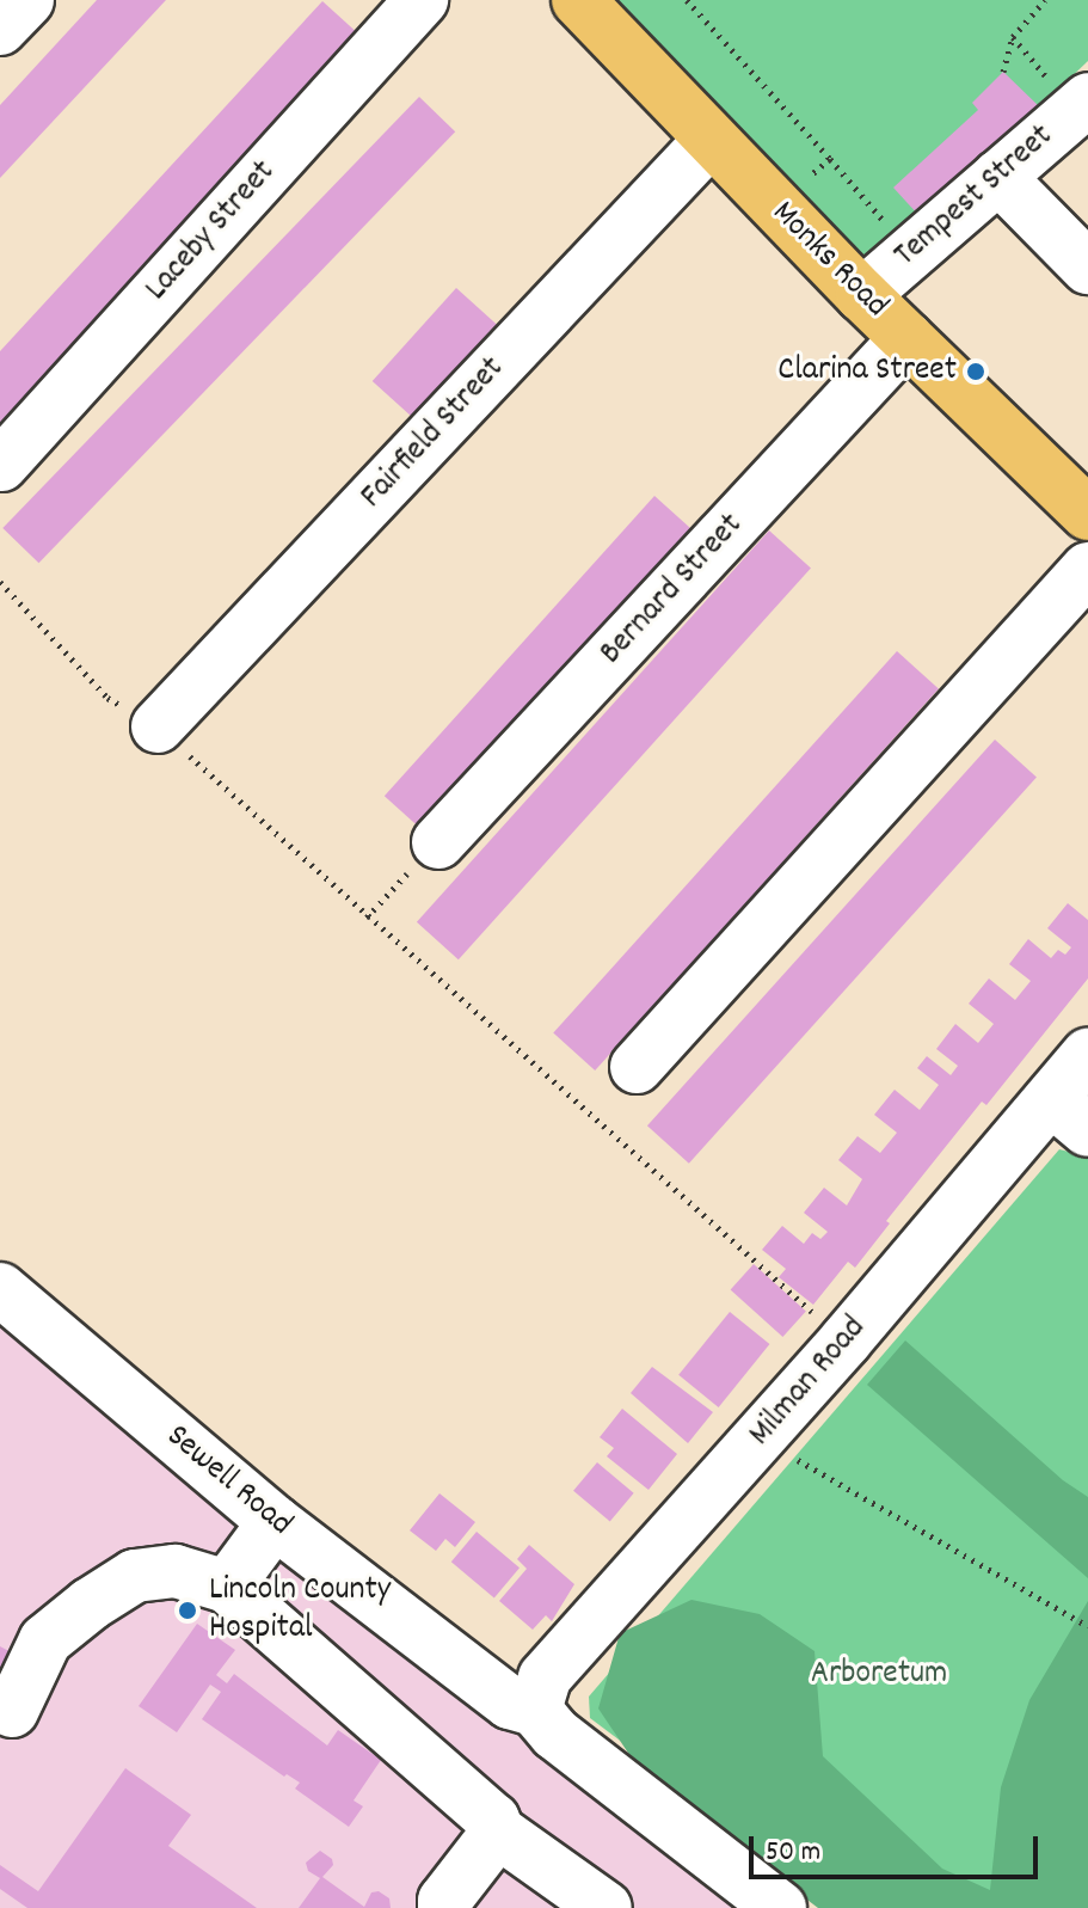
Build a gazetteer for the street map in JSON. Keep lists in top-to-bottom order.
{
  "streets": {
    "main road": ["Monks Road"],
    "street": [
      "Tempest Street",
      "Laceby Street",
      "Fairfield Street",
      "Bernard Street",
      "Milman Road",
      "Sewell Road"
    ]
  },
  "crossings": [
    ["Tempest Street", "Monks Road"],
    ["Monks Road", "Fairfield Street"],
    ["Monks Road", "Bernard Street"],
    ["Milman Road", "Sewell Road"]
  ],
  "parks": ["Arboretum"],
  "places": ["Clarina Street", "Lincoln County Hospital"],
  "scale_bar": "50 m"
}
